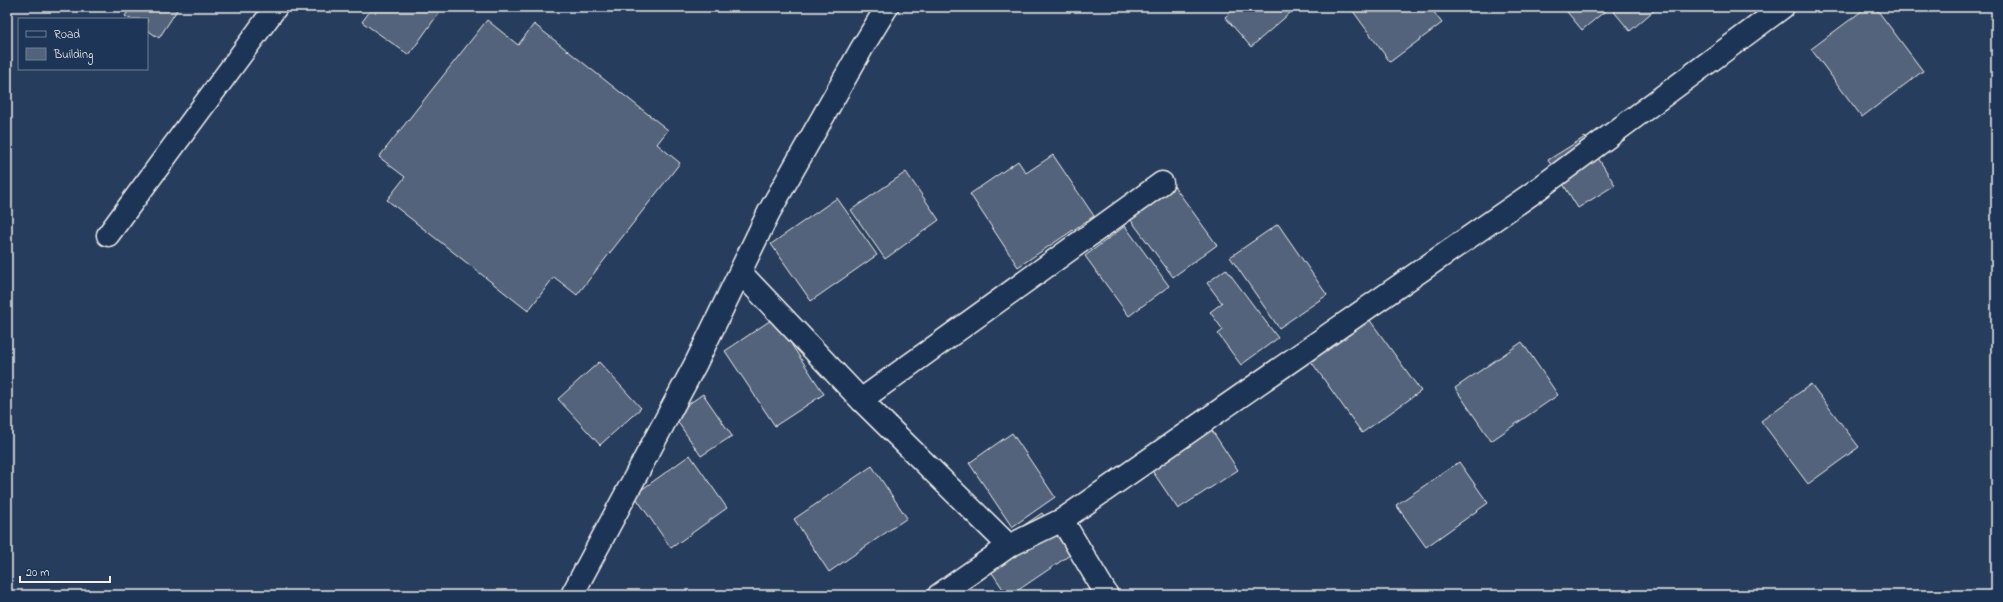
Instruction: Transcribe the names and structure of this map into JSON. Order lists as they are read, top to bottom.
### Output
{
  "legend": ["Road", "Building"],
  "scale_bar": "20 m"
}
